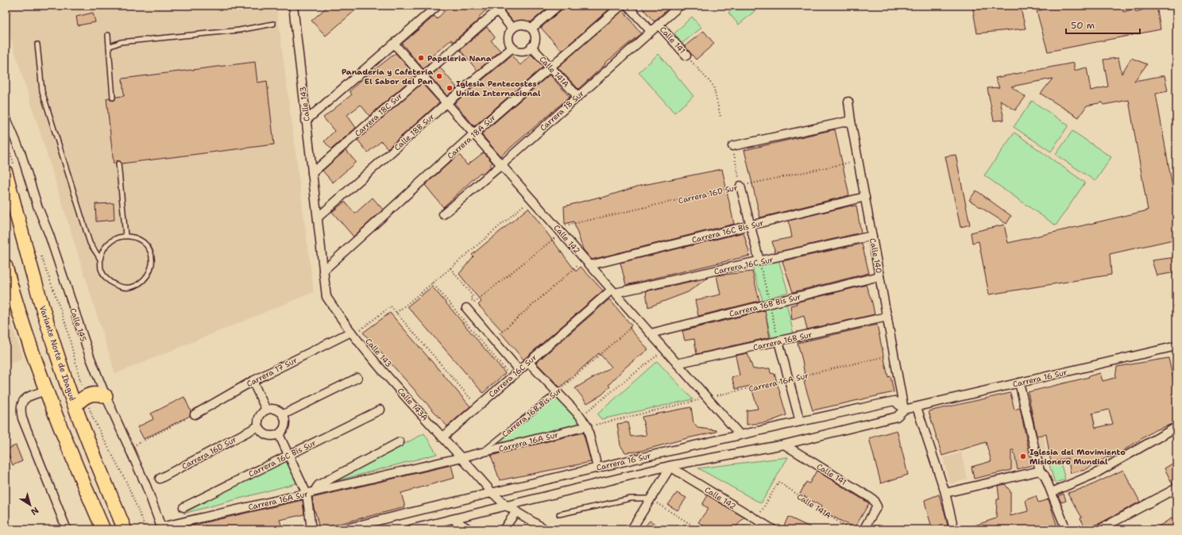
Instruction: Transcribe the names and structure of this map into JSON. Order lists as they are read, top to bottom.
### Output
{
  "streets": {
    "highway": ["Variante Norte de Ibagué"],
    "street": [
      "Calle 141",
      "Calle 141A",
      "Calle 143",
      "Carrera 18 Sur",
      "Carrera 18C Sur",
      "Calle 18B Sur",
      "Carrera 18A Sur",
      "Carrera 16D Sur",
      "Carrera 16C Bis Sur",
      "Calle 142",
      "Calle 140",
      "Carrera 16C Sur",
      "Carrera 16B Bis Sur",
      "Calle 145",
      "Carrera 16B Sur",
      "Carrera 17 Sur",
      "Carrera 16 Sur",
      "Carrera 16A Sur",
      "Calle 143A"
    ]
  },
  "crossings": [
    ["Calle 141", "Carrera 18 Sur"],
    ["Calle 141", "Carrera 16 Sur"],
    ["Calle 141A", "Carrera 18 Sur"],
    ["Calle 141A", "Calle 18B Sur"],
    ["Calle 141A", "Carrera 18A Sur"],
    ["Calle 141A", "Calle 142"],
    ["Calle 143", "Carrera 18C Sur"],
    ["Calle 143", "Calle 18B Sur"],
    ["Calle 143", "Carrera 18A Sur"],
    ["Calle 143", "Calle 143A"],
    ["Carrera 18 Sur", "Calle 142"],
    ["Carrera 18C Sur", "Calle 142"],
    ["Calle 18B Sur", "Calle 142"],
    ["Carrera 18A Sur", "Calle 142"],
    ["Carrera 16D Sur", "Calle 142"],
    ["Carrera 16D Sur", "Calle 140"],
    ["Carrera 16C Bis Sur", "Calle 142"],
    ["Carrera 16C Bis Sur", "Calle 140"],
    ["Calle 142", "Carrera 16C Sur"],
    ["Calle 142", "Carrera 16B Bis Sur"],
    ["Calle 142", "Carrera 16B Sur"],
    ["Calle 142", "Carrera 16 Sur"],
    ["Calle 142", "Carrera 16A Sur"],
    ["Calle 140", "Carrera 16C Sur"],
    ["Calle 140", "Carrera 16B Bis Sur"],
    ["Calle 140", "Carrera 16B Sur"],
    ["Calle 140", "Carrera 16 Sur"],
    ["Calle 140", "Carrera 16A Sur"],
    ["Carrera 16C Sur", "Calle 143A"],
    ["Carrera 16B Bis Sur", "Carrera 16A Sur"],
    ["Calle 145", "Carrera 16A Sur"],
    ["Carrera 17 Sur", "Calle 143A"],
    ["Carrera 16 Sur", "Calle 143A"],
    ["Carrera 16A Sur", "Calle 143A"]
  ],
  "places": [
    "Papeleria Nana",
    "Panaderia y Cafeteria El Sabor del Pan",
    "Iglesia Pentecostes Unida Internacional",
    "Iglesia del Movimiento Misionero Mundial"
  ],
  "scale_bar": "50 m",
  "north": "bottom right"
}
